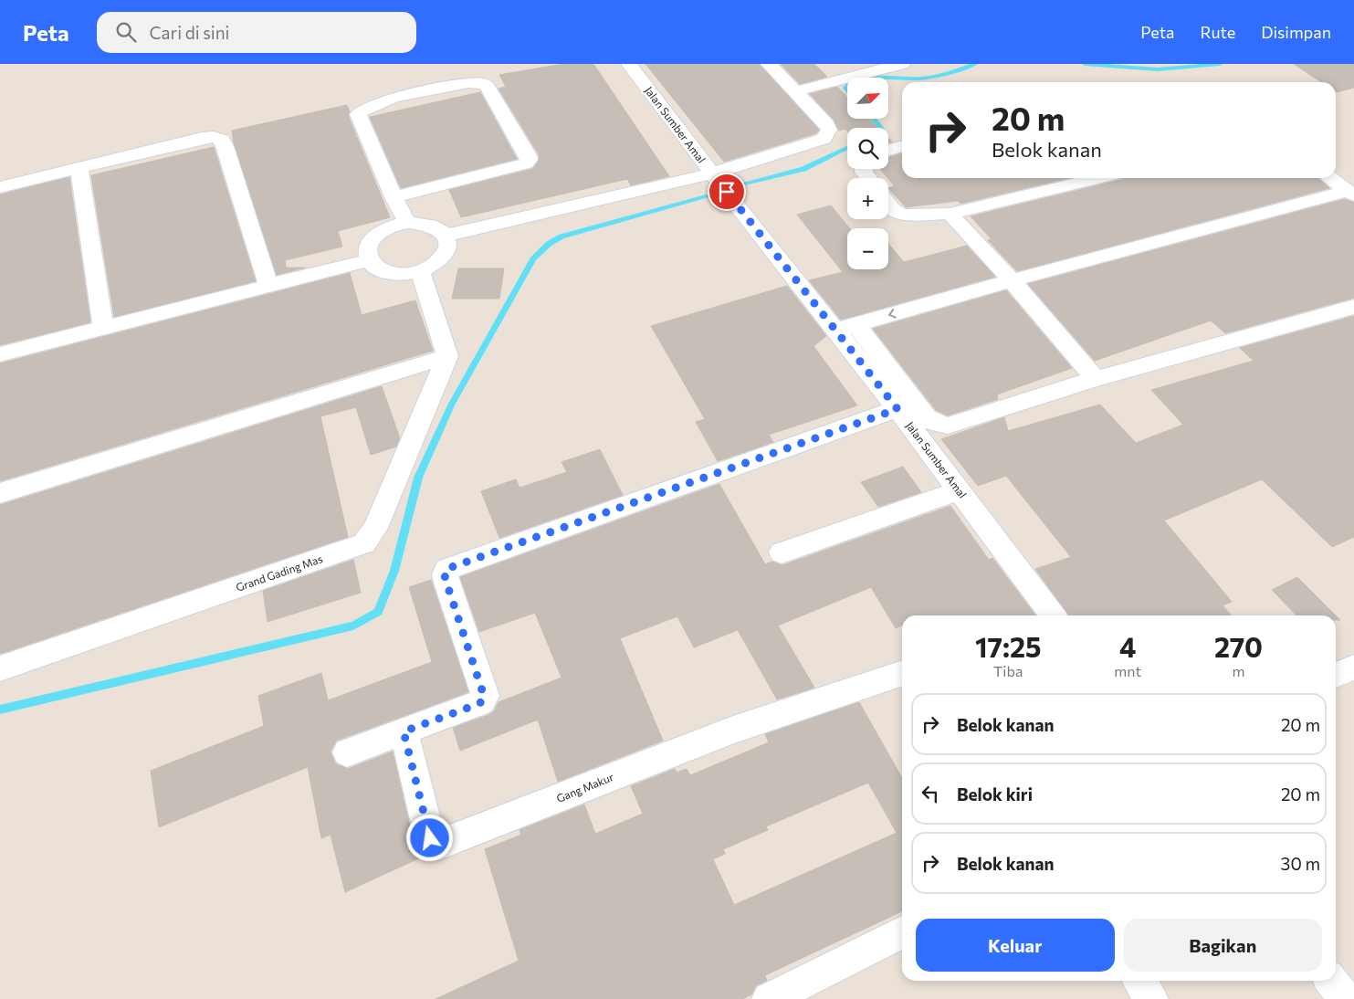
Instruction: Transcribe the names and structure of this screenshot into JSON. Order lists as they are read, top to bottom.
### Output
{
  "streets": {
    "street": ["Jalan Sumber Amal", "Grand Gading Mas", "Gang Makur"]
  },
  "north": "top right",
  "page": {
    "header": "Peta",
    "search": "Cari di sini",
    "nav": ["Peta", "Rute", "Disimpan"],
    "map_buttons": ["+", "−"],
    "turn": ["20 m", "Belok kanan"],
    "eta": [
      "17:25",
      "Tiba",
      "4",
      "mnt",
      "270",
      "m"
    ],
    "list": [
      {
        "name": "Belok kanan",
        "value": "20 m"
      },
      {
        "name": "Belok kiri",
        "value": "20 m"
      },
      {
        "name": "Belok kanan",
        "value": "30 m"
      }
    ],
    "buttons": ["Keluar", "Bagikan"]
  }
}
